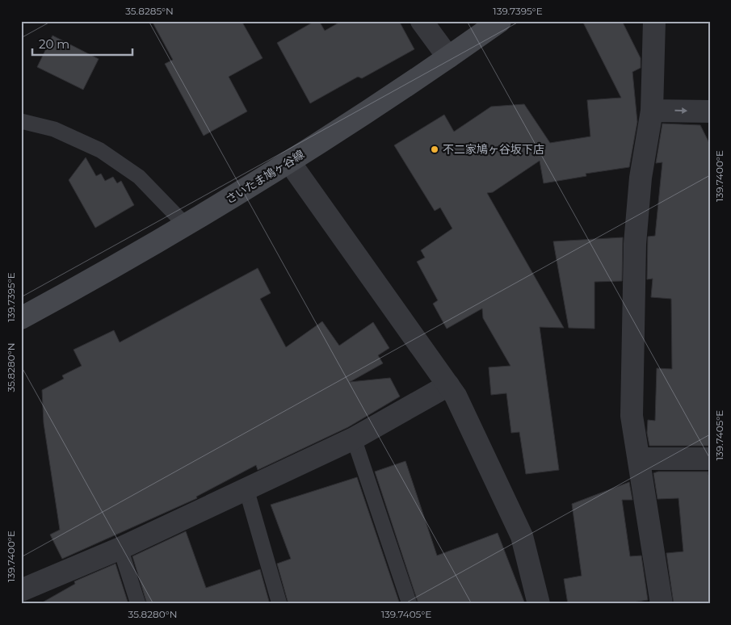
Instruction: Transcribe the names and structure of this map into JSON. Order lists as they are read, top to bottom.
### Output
{
  "streets": {
    "main road": ["さいたま鳩ヶ谷線"]
  },
  "places": ["不二家鳩ヶ谷坂下店"],
  "scale_bar": "20 m",
  "coordinates": [
    "35.8285°N",
    "139.7395°E",
    "139.7400°E",
    "35.8280°N",
    "139.7405°E"
  ]
}
